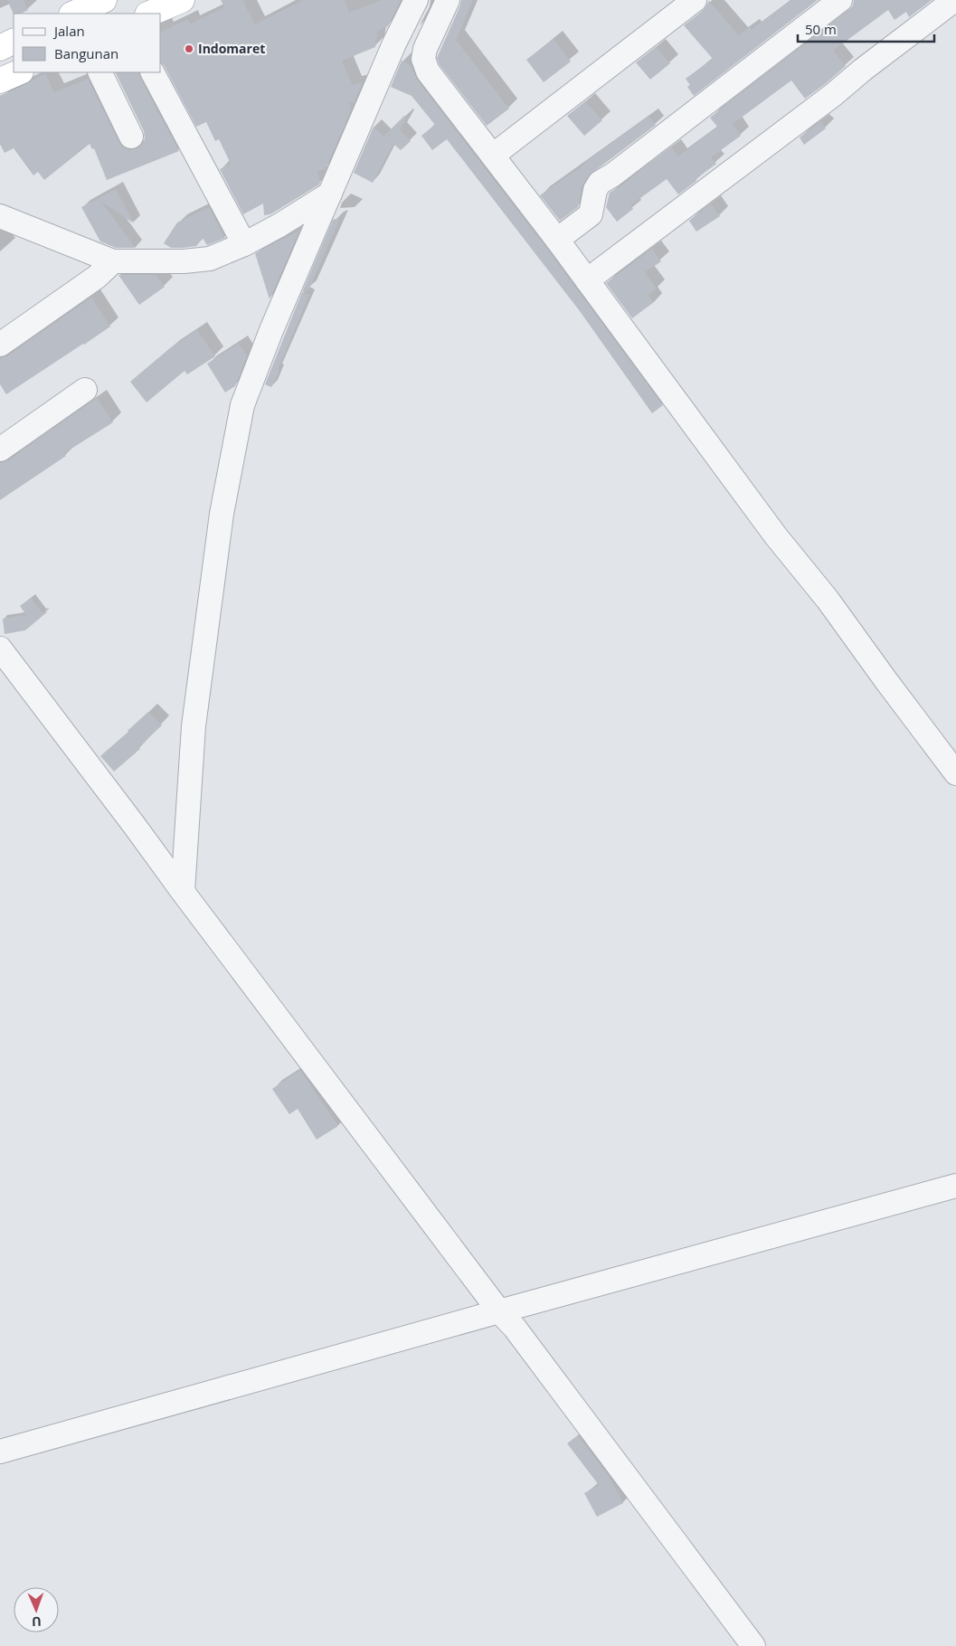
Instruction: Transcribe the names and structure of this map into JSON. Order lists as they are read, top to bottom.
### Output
{
  "places": ["Indomaret"],
  "legend": ["Jalan", "Bangunan"],
  "scale_bar": "50 m",
  "north": "bottom"
}
